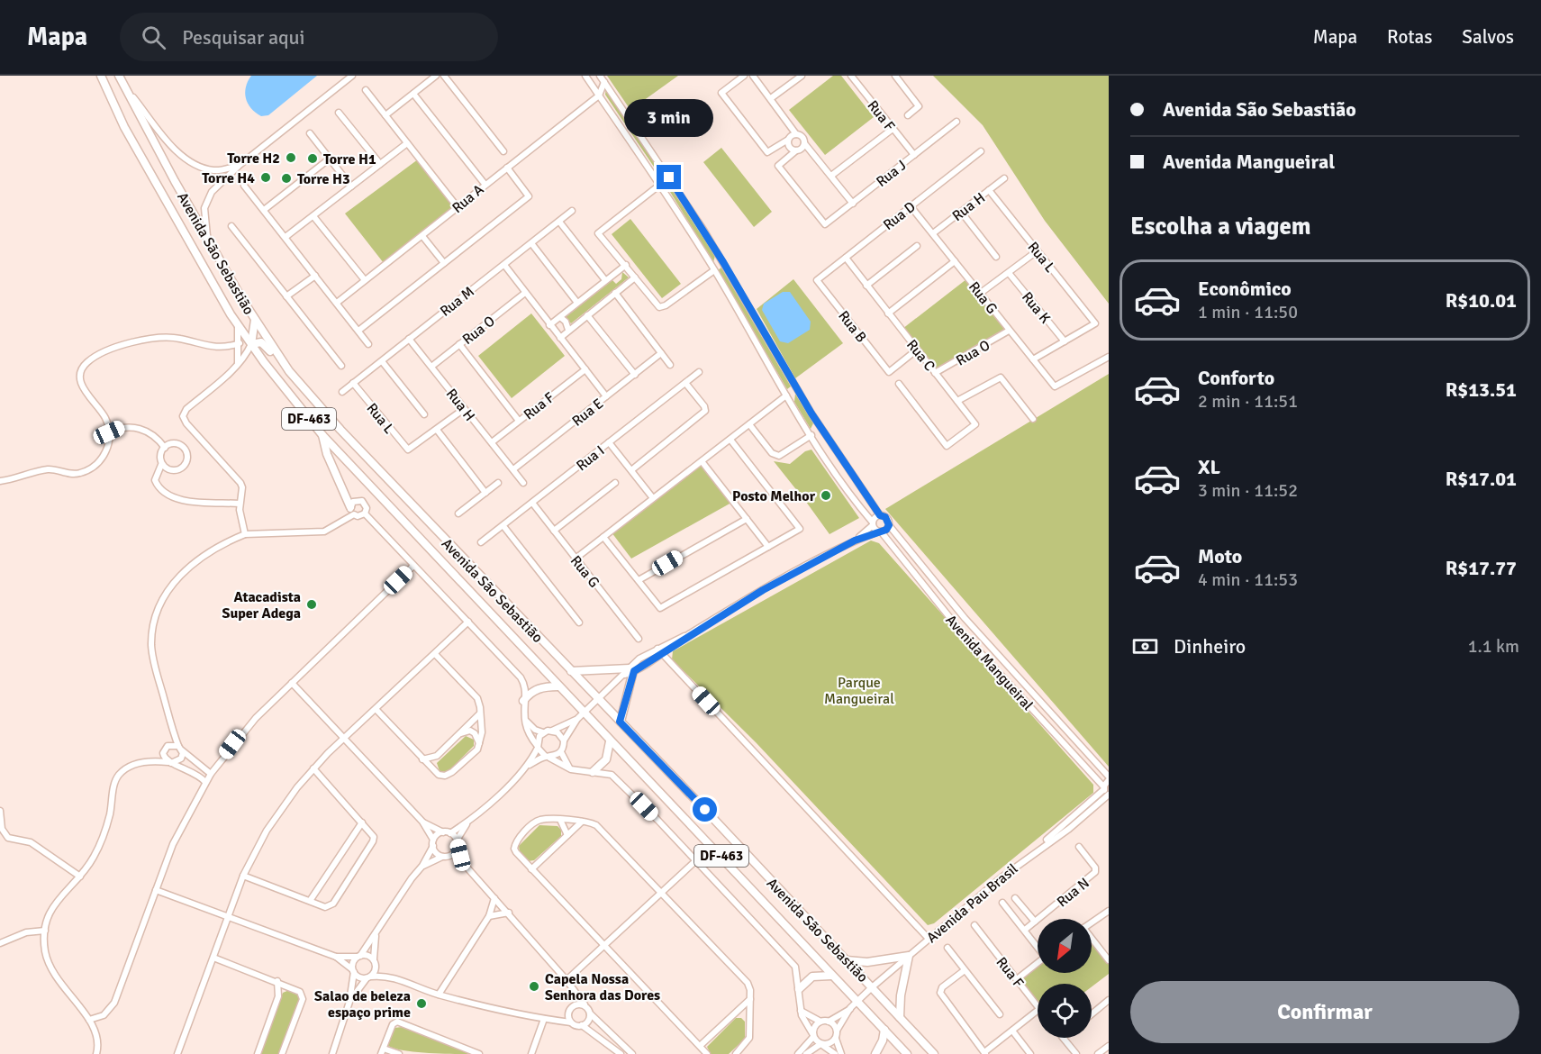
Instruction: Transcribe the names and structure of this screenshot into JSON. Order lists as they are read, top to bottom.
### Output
{
  "streets": {
    "main road": ["Avenida São Sebastião", "DF-463"],
    "street": [
      "Rua F",
      "Rua J",
      "Rua A",
      "Rua H",
      "Rua D",
      "Rua L",
      "Rua G",
      "Rua M",
      "Rua K",
      "Rua B",
      "Rua O",
      "Rua C",
      "Rua E",
      "Rua I",
      "Avenida Mangueiral",
      "Rua N",
      "Avenida Pau Brasil"
    ]
  },
  "crossings": [
    ["Rua F", "Rua J"],
    ["Rua F", "Rua H"],
    ["Rua H", "Rua L"],
    ["Rua H", "Rua G"],
    ["Rua H", "Rua M"],
    ["Rua H", "Rua O"],
    ["Rua H", "Rua E"],
    ["Rua D", "Rua G"],
    ["Rua D", "Rua B"],
    ["Rua D", "Rua C"],
    ["Avenida São Sebastião", "Avenida Pau Brasil"],
    ["Rua L", "Rua M"],
    ["Rua L", "Rua K"],
    ["Rua G", "Rua O"],
    ["Rua G", "Rua I"],
    ["Rua B", "Rua C"],
    ["Rua O", "Rua C"]
  ],
  "parks": ["Parque Mangueiral"],
  "places": [
    "Torre H2",
    "Torre H1",
    "Torre H4",
    "Torre H3",
    "Posto Melhor",
    "Atacadista Super Adega",
    "Capela Nossa Senhora das Dores",
    "Salao de beleza espaço prime"
  ],
  "north": "bottom left",
  "page": {
    "header": "Mapa",
    "search": "Pesquisar aqui",
    "nav": ["Mapa", "Rotas", "Salvos"],
    "banner": ["Avenida São Sebastião", "Avenida Mangueiral"],
    "bubble": "3 min",
    "heading": "Escolha a viagem",
    "list": [
      {
        "name": "Econômico",
        "note": "1 min · 11:50",
        "value": "R$10.01"
      },
      {
        "name": "Conforto",
        "note": "2 min · 11:51",
        "value": "R$13.51"
      },
      {
        "name": "XL",
        "note": "3 min · 11:52",
        "value": "R$17.01"
      },
      {
        "name": "Moto",
        "note": "4 min · 11:53",
        "value": "R$17.77"
      }
    ],
    "pay": ["Dinheiro", "1.1 km"],
    "buttons": "Confirmar"
  }
}
